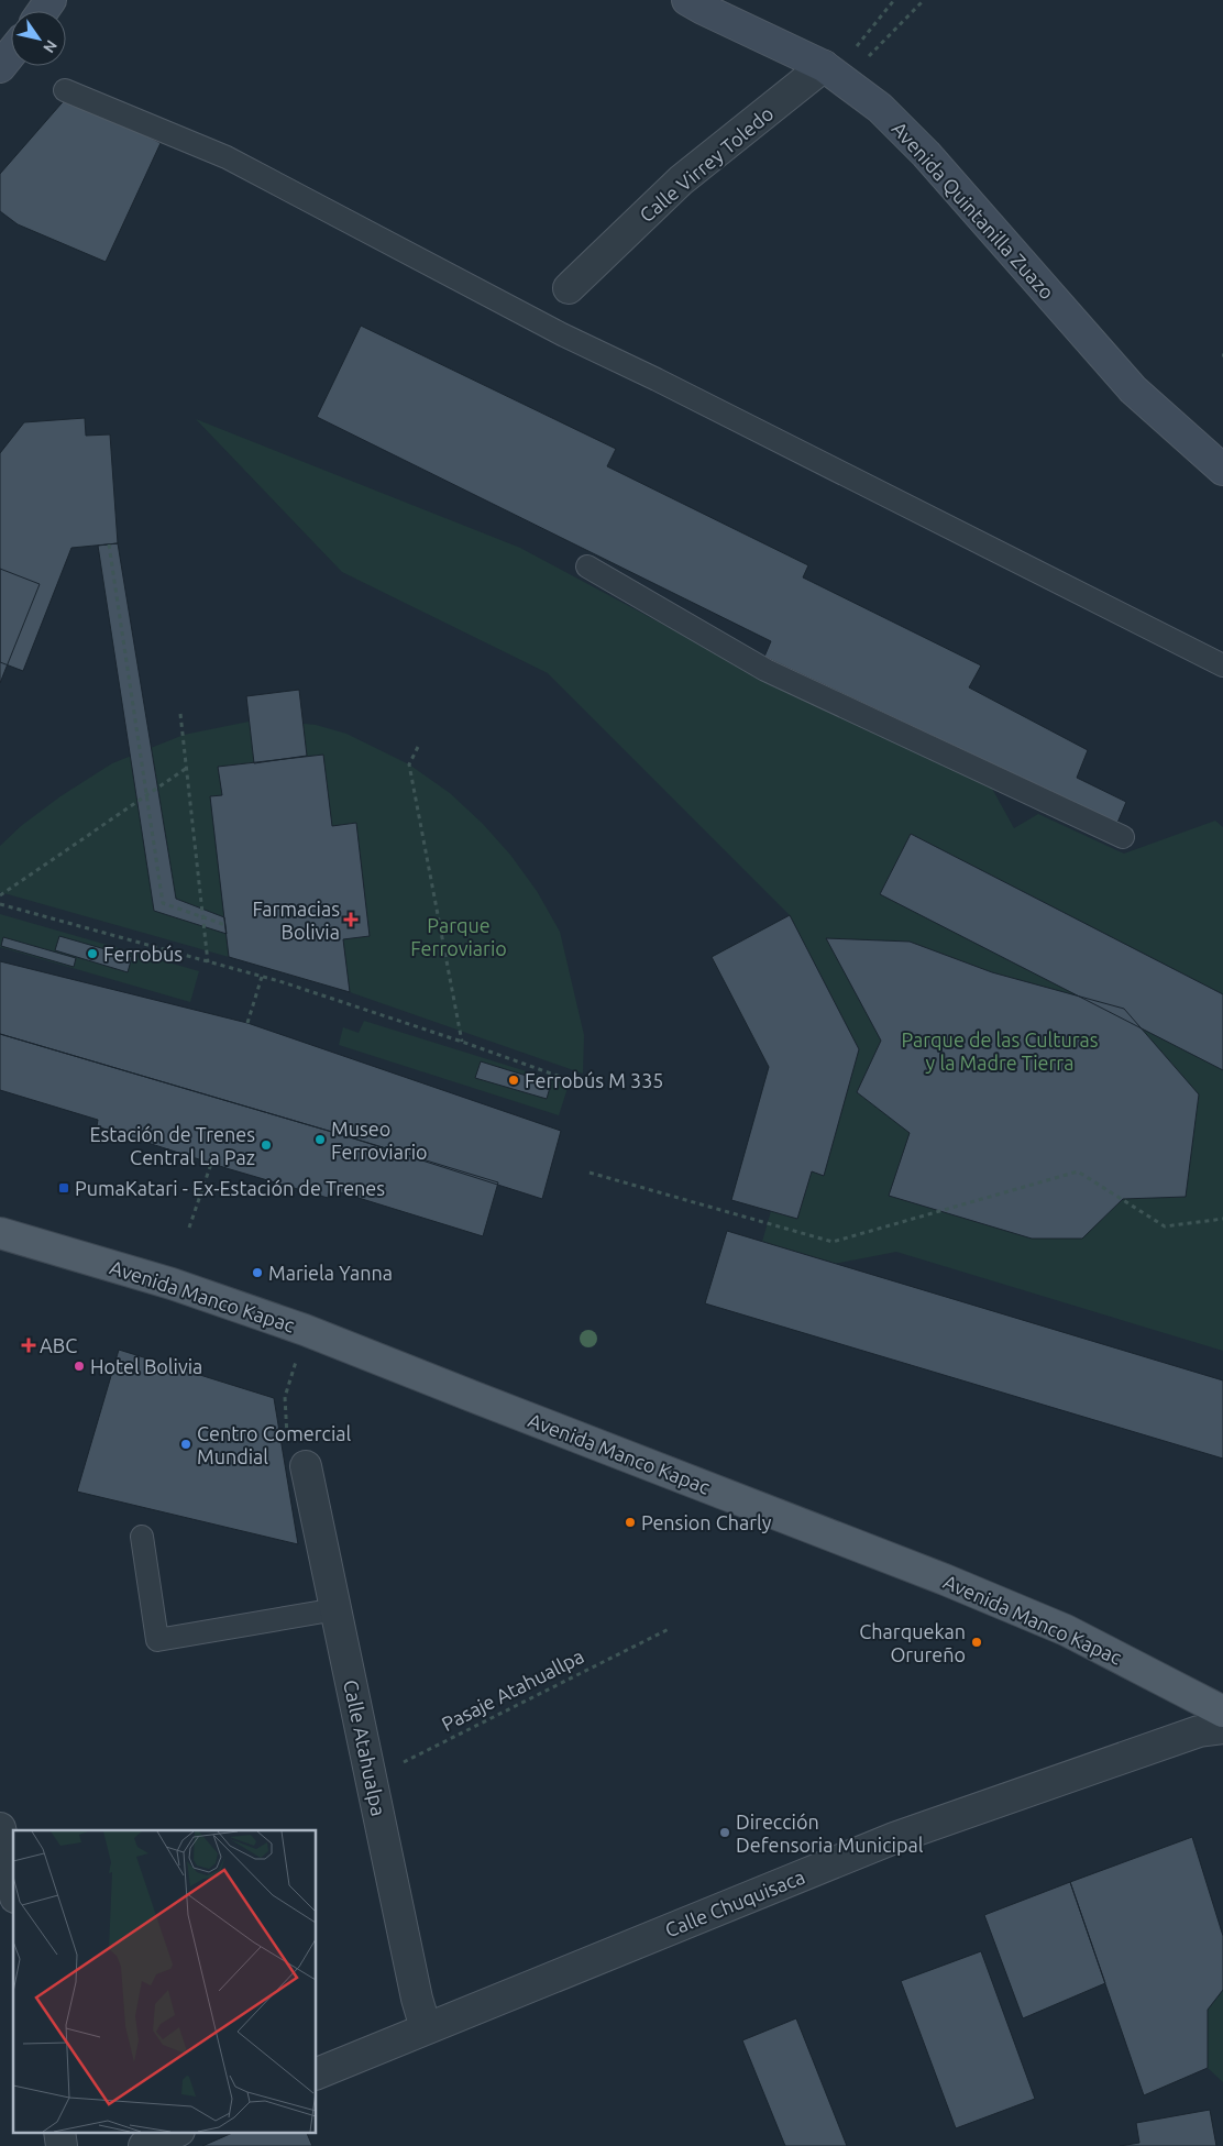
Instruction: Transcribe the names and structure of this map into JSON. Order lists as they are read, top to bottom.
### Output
{
  "streets": {
    "main road": ["Avenida Quintanilla Zuazo", "Avenida Manco Kapac"],
    "street": ["Calle Virrey Toledo", "Calle Atahualpa", "Calle Chuquisaca"],
    "path": ["Pasaje Atahuallpa"]
  },
  "crossings": [
    ["Calle Virrey Toledo", "Avenida Quintanilla Zuazo"],
    ["Pasaje Atahuallpa", "Calle Atahualpa"],
    ["Calle Atahualpa", "Calle Chuquisaca"]
  ],
  "parks": ["Parque Ferroviario", "Parque de las Culturas y la Madre Tierra"],
  "places": {
    "health": ["Farmacias Bolivia", "ABC"],
    "other": [
      "Ferrobús",
      "Ferrobús M 335",
      "Museo Ferroviario",
      "Estación de Trenes Central La Paz",
      "Mariela Yanna",
      "Hotel Bolivia",
      "Centro Comercial Mundial",
      "Pension Charly",
      "Charquekan Orureño",
      "Dirección Defensoria Municipal"
    ],
    "transit": ["PumaKatari - Ex-Estación de Trenes"]
  },
  "north": "bottom right"
}
